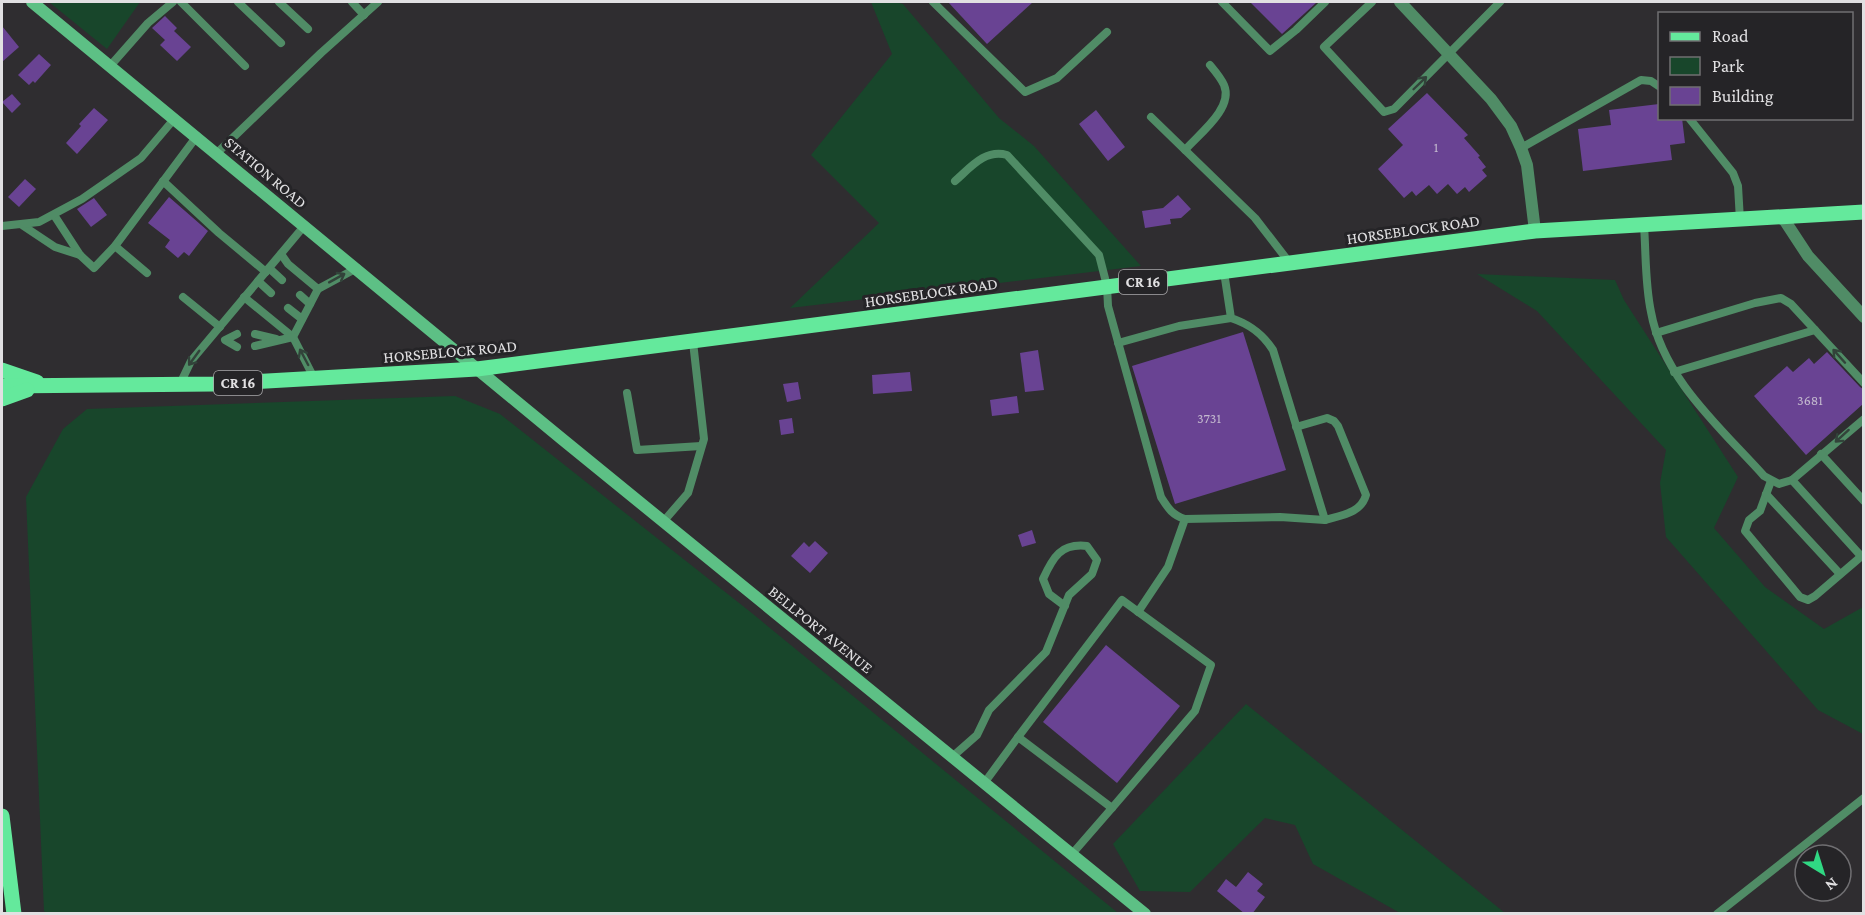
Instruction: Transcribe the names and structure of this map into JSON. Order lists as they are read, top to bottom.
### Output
{
  "streets": {
    "main road": [
      "STATION ROAD",
      "HORSEBLOCK ROAD",
      "CR 16",
      "BELLPORT AVENUE"
    ]
  },
  "crossings": [
    ["STATION ROAD", "HORSEBLOCK ROAD"],
    ["STATION ROAD", "BELLPORT AVENUE"],
    ["HORSEBLOCK ROAD", "BELLPORT AVENUE"]
  ],
  "house_numbers": ["1", "3681", "3731"],
  "legend": ["Road", "Park", "Building"],
  "north": "bottom right"
}
